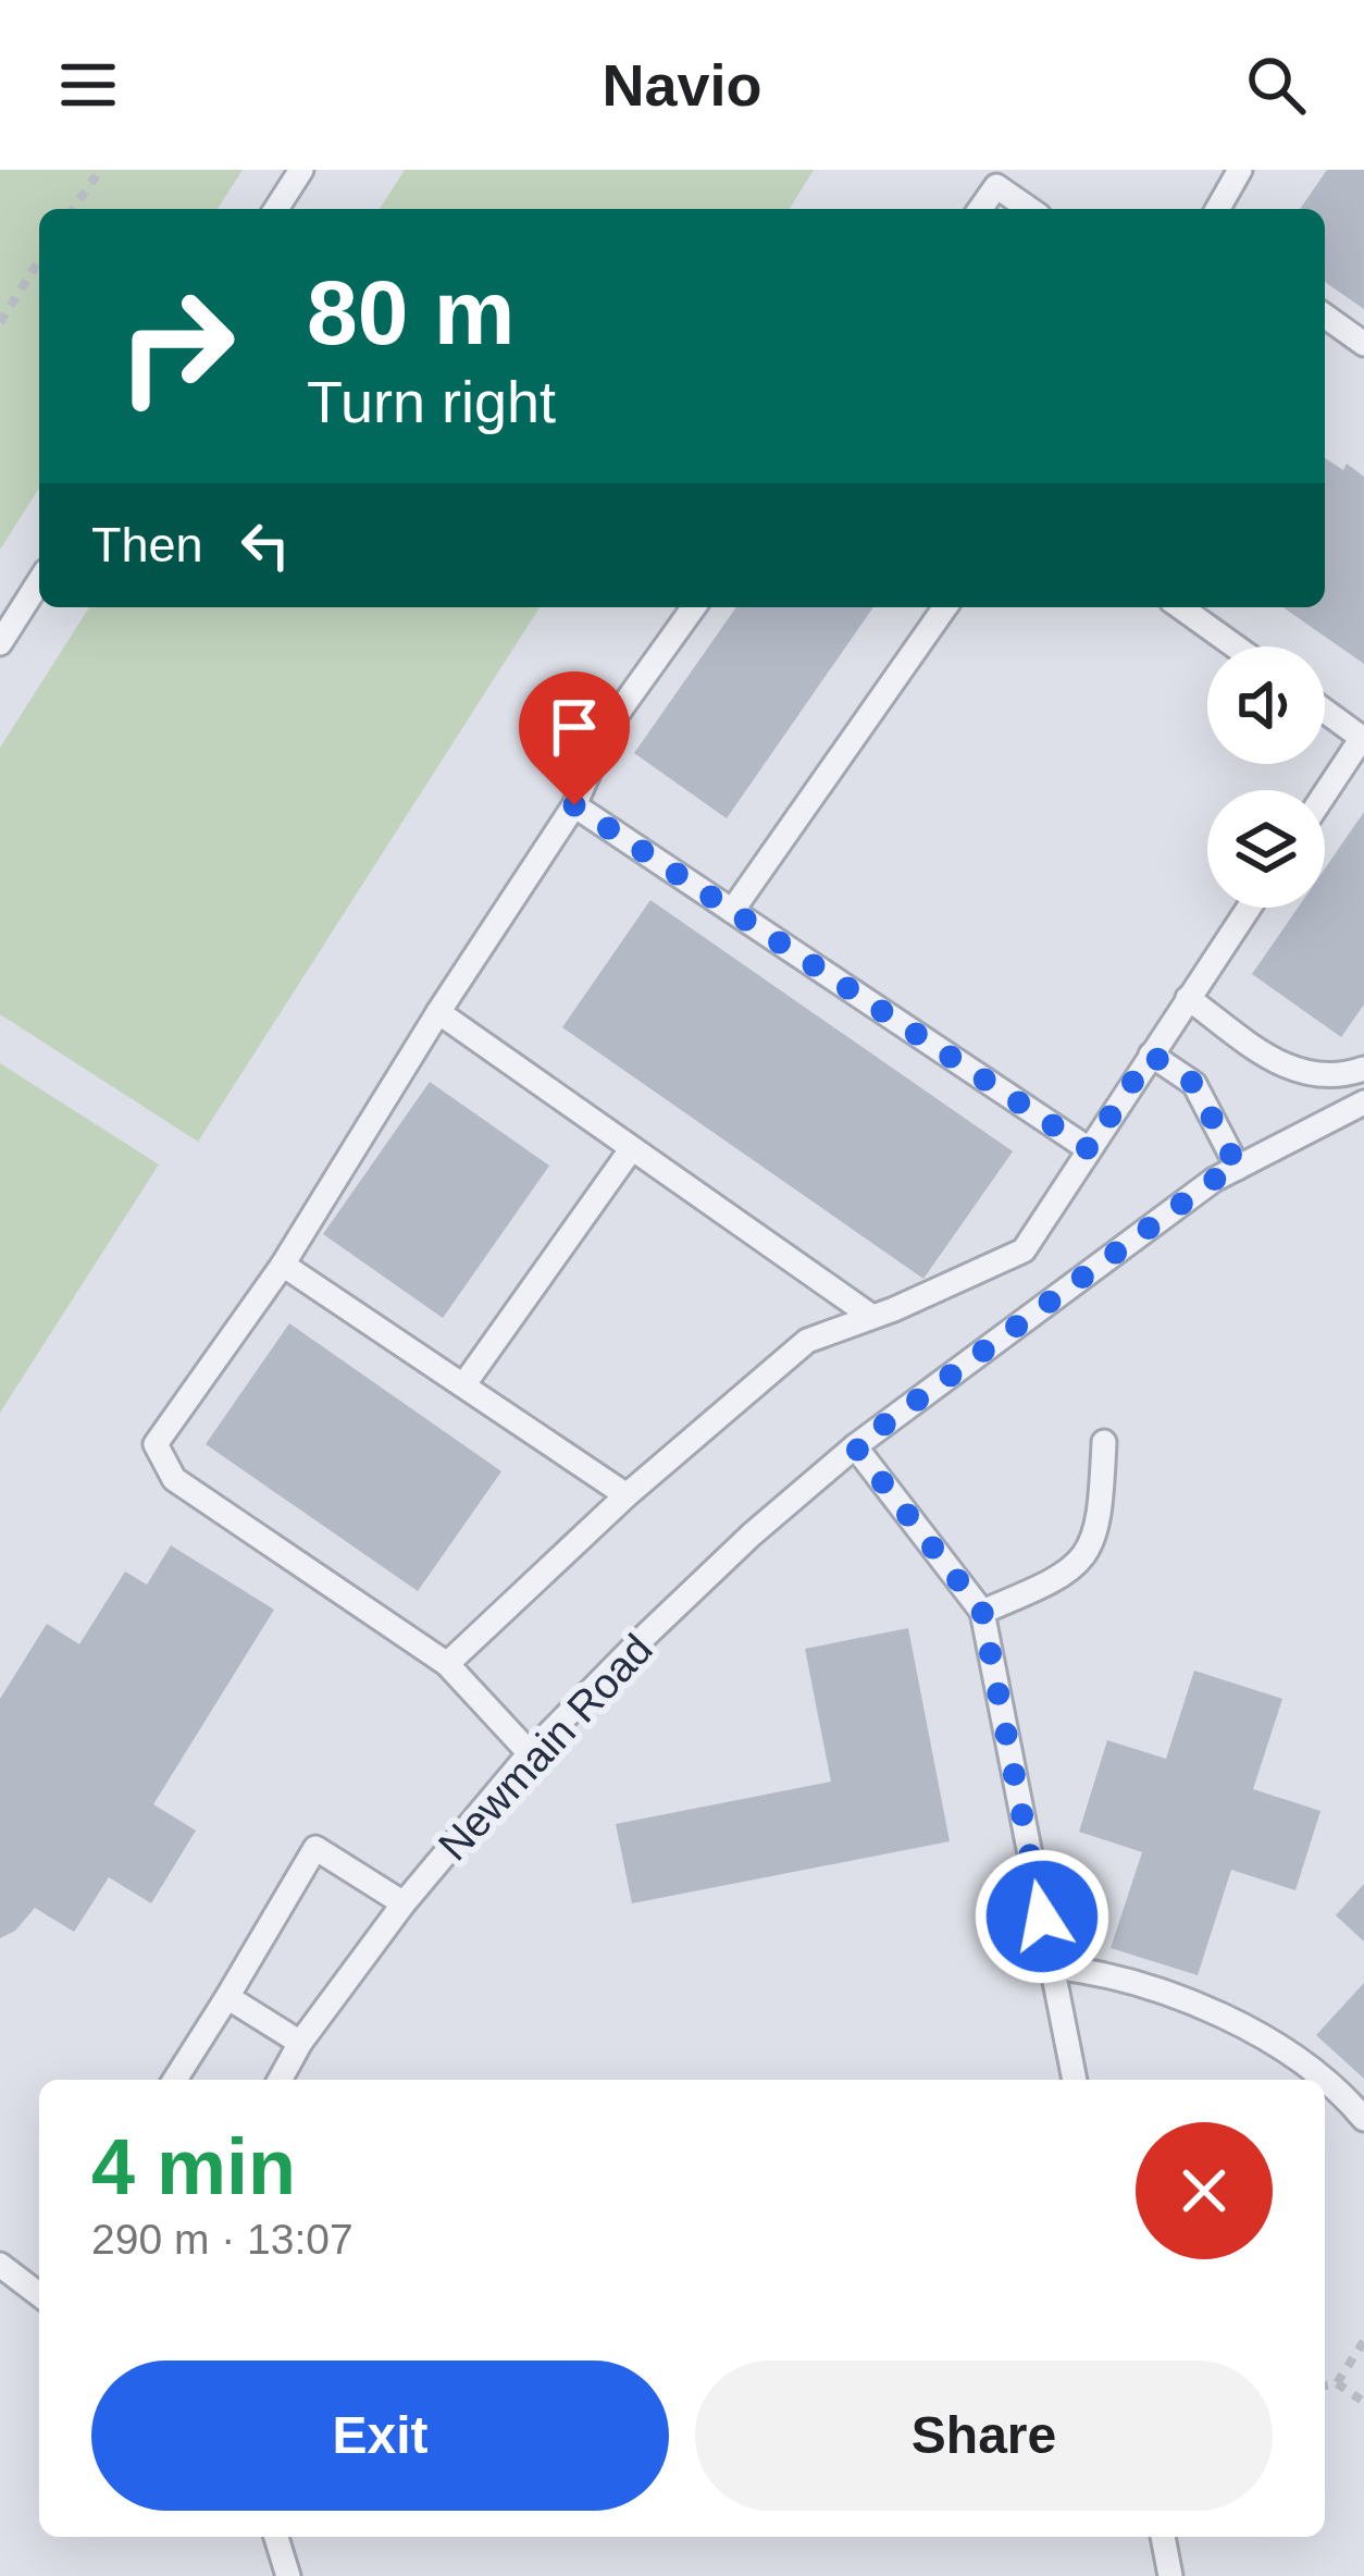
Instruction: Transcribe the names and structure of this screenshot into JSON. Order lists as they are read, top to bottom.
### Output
{
  "streets": {
    "lane": ["Newmain Road"]
  },
  "page": {
    "header": "Navio",
    "turn": ["80 m", "Turn right"],
    "then": "Then",
    "heading": ["4 min", "290 m · 13:07"],
    "buttons": ["Exit", "Share"]
  }
}
